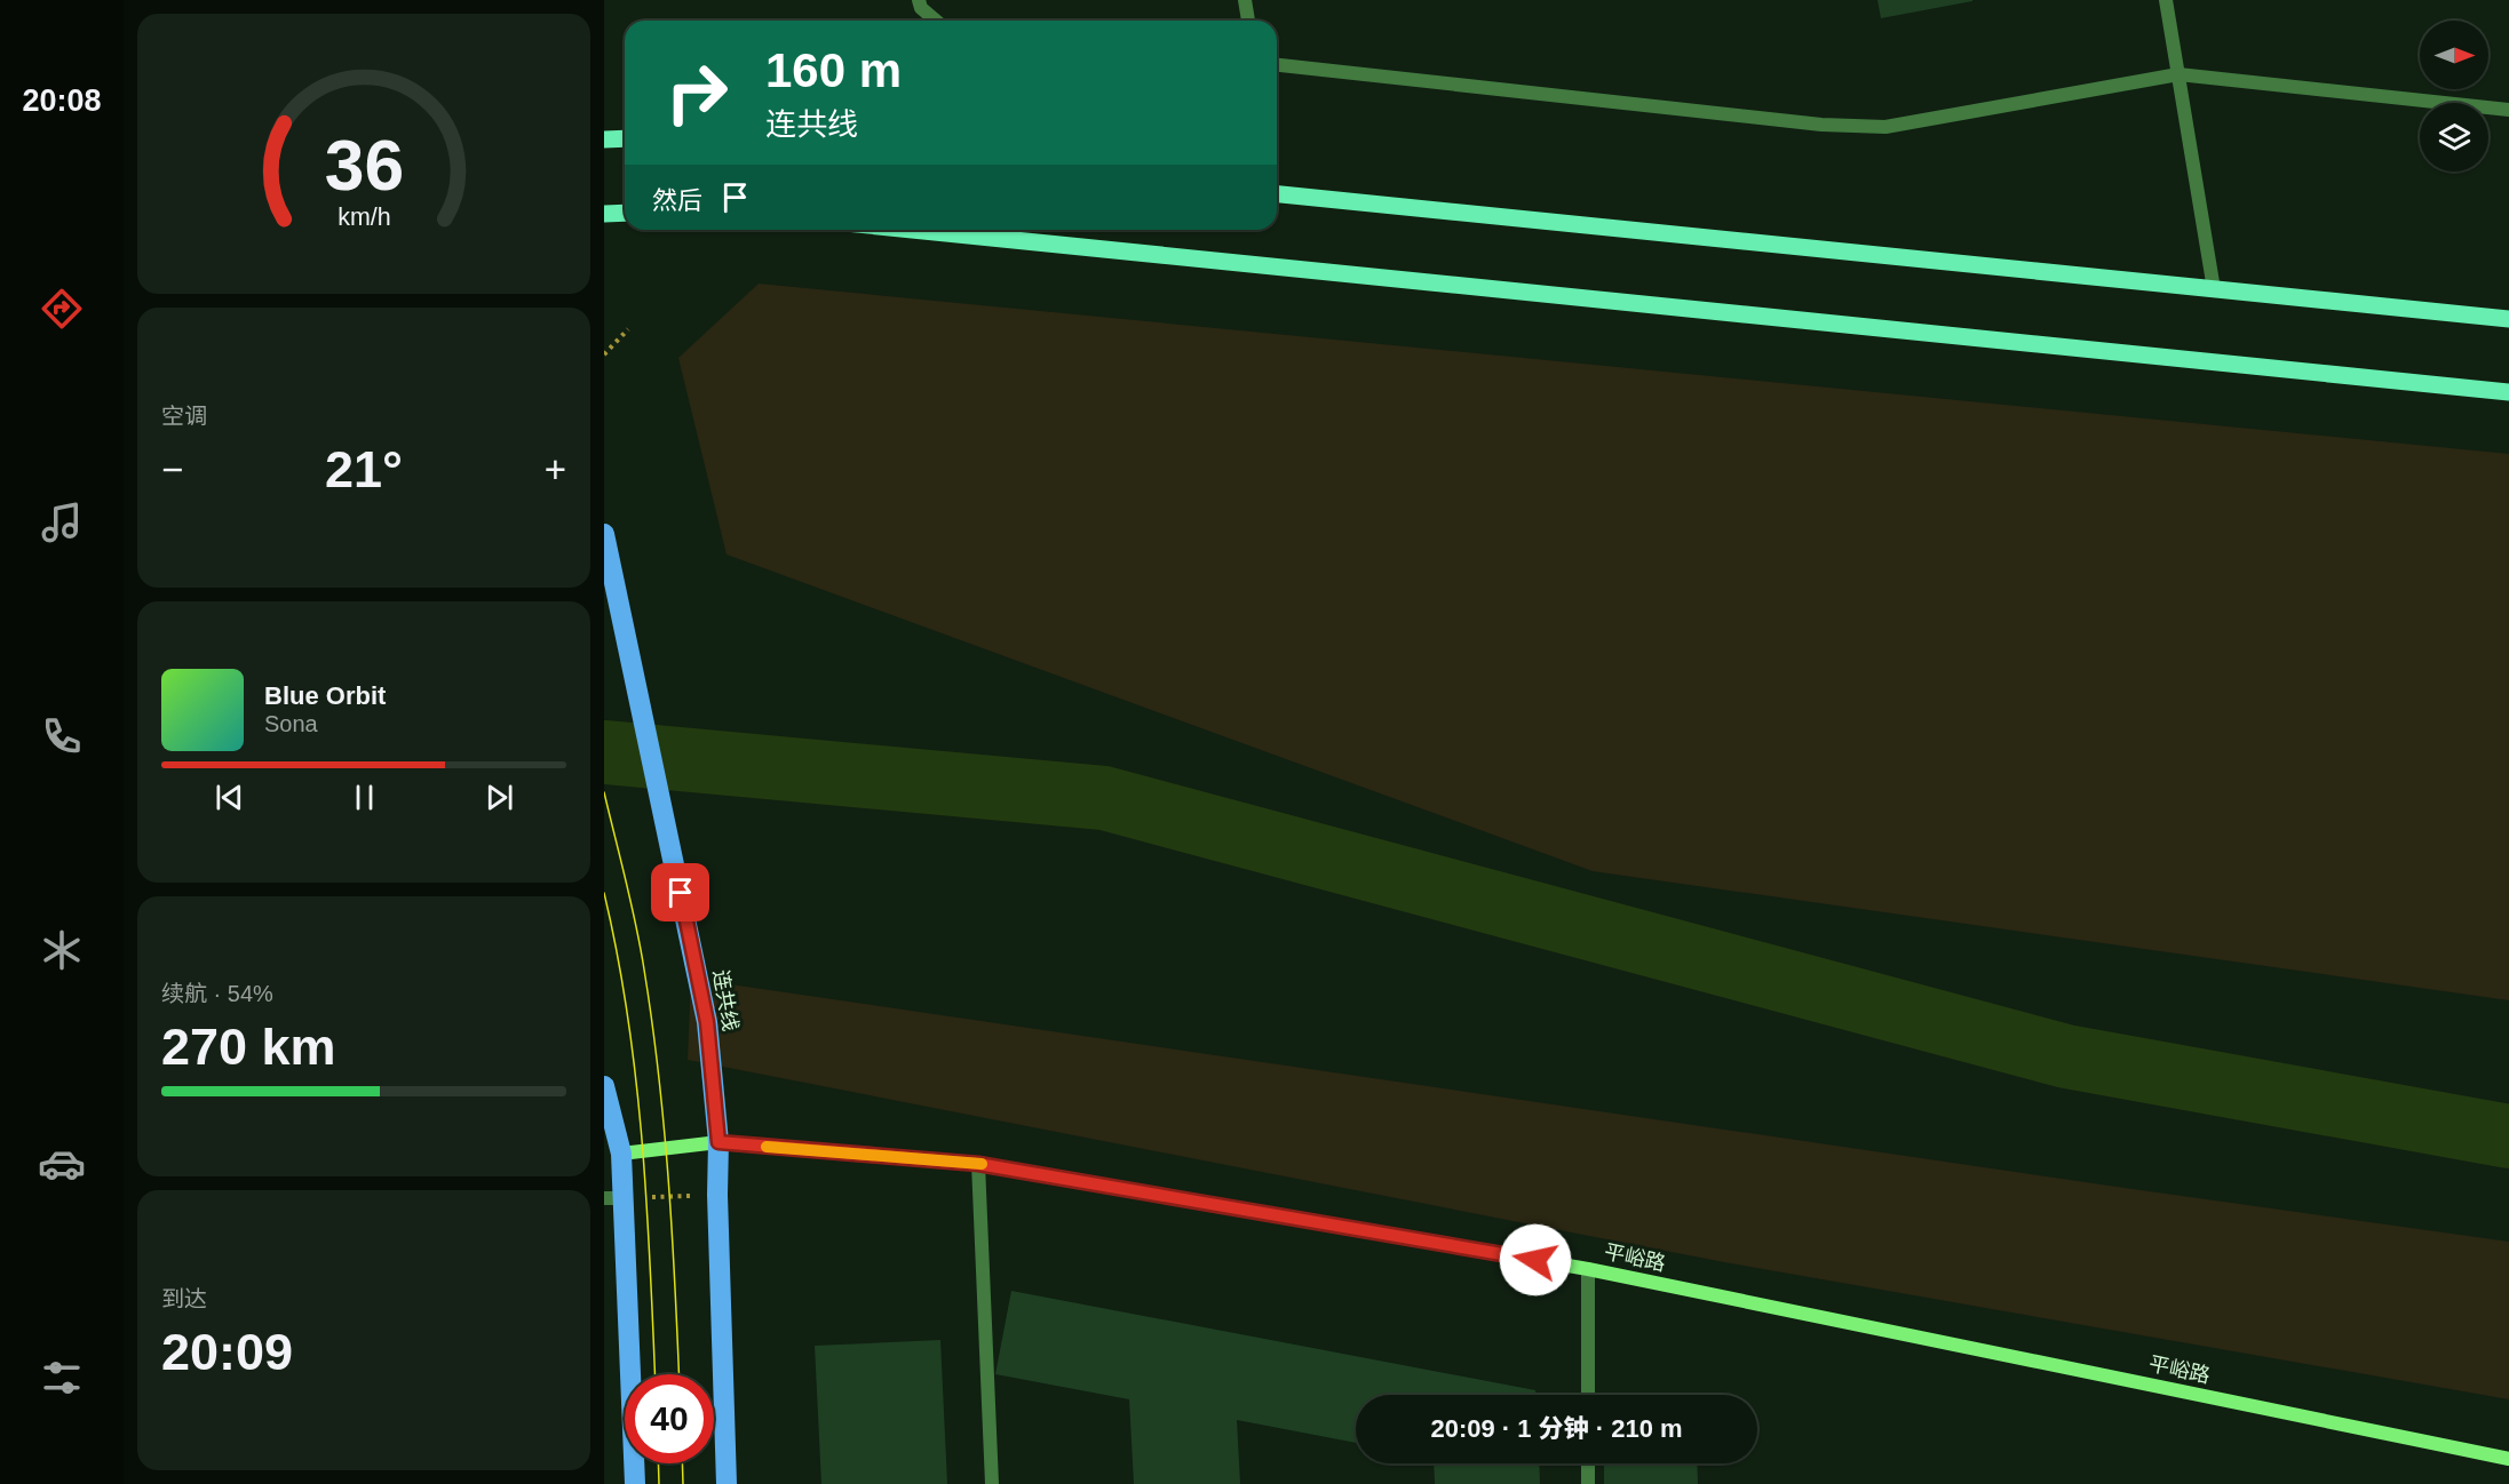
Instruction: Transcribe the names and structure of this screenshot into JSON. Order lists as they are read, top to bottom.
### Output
{
  "streets": {
    "highway": ["连共线"],
    "street": ["平峪路"]
  },
  "crossings": [
    ["连共线", "平峪路"]
  ],
  "north": "right",
  "page": {
    "tabs": "20:08",
    "turn": ["160 m", "连共线"],
    "then": "然后",
    "tile": [
      "空调",
      ["续航 · 54%", "270 km"],
      ["到达", "20:09"]
    ],
    "heat": ["−", "21°", "+"],
    "song": ["Blue Orbit", "Sona"],
    "limit": "40",
    "trip": "20:09 · 1 分钟 · 210 m",
    "gauge": ["36", "km/h"]
  }
}
